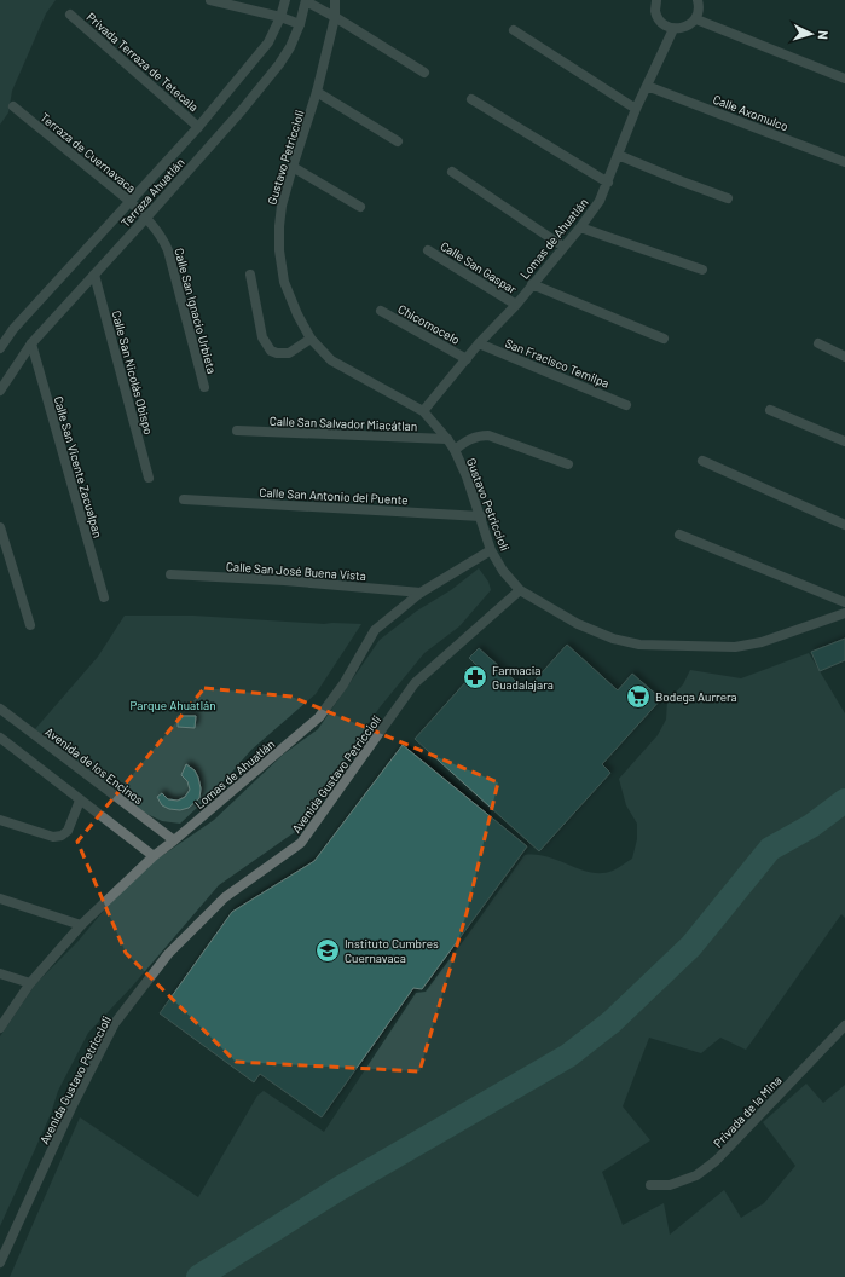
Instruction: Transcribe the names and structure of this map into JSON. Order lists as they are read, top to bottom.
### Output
{
  "streets": {
    "street": [
      "Privada Terraza de Tetecala",
      "Calle Axomulco",
      "Terraza de Cuernavaca",
      "Gustavo Petriccioli",
      "Terraza Ahuatlán",
      "Lomas de Ahuatlán",
      "Calle San Gaspar",
      "Calle San Ignacio Urbieta",
      "Chicomocelo",
      "San Fracisco Temilpa",
      "Calle San Nicolás Obispo",
      "Calle San Salvador Miacátlan",
      "Calle San Vicente Zacualpan",
      "Calle San Antonio del Puente",
      "Calle San José Buena Vista",
      "Avenida de los Encinos",
      "Avenida Gustavo Petriccioli",
      "Privada de la Mina"
    ]
  },
  "crossings": [
    ["Privada Terraza de Tetecala", "Terraza Ahuatlán"],
    ["Calle Axomulco", "Lomas de Ahuatlán"],
    ["Terraza de Cuernavaca", "Terraza Ahuatlán"],
    ["Terraza de Cuernavaca", "Calle San Ignacio Urbieta"],
    ["Gustavo Petriccioli", "Lomas de Ahuatlán"],
    ["Gustavo Petriccioli", "Calle San Salvador Miacátlan"],
    ["Gustavo Petriccioli", "Calle San Antonio del Puente"],
    ["Gustavo Petriccioli", "Avenida Gustavo Petriccioli"],
    ["Terraza Ahuatlán", "Calle San Ignacio Urbieta"],
    ["Terraza Ahuatlán", "Calle San Nicolás Obispo"],
    ["Terraza Ahuatlán", "Calle San Vicente Zacualpan"],
    ["Lomas de Ahuatlán", "Calle San Gaspar"],
    ["Lomas de Ahuatlán", "Chicomocelo"],
    ["Lomas de Ahuatlán", "San Fracisco Temilpa"],
    ["Lomas de Ahuatlán", "Calle San José Buena Vista"],
    ["Lomas de Ahuatlán", "Avenida de los Encinos"]
  ],
  "parks": ["Parque Ahuatlán"],
  "places": {
    "pharmacy": ["Farmacia Guadalajara"],
    "supermarket": ["Bodega Aurrera"],
    "school or university": ["Instituto Cumbres Cuernavaca"]
  },
  "north": "right"
}
